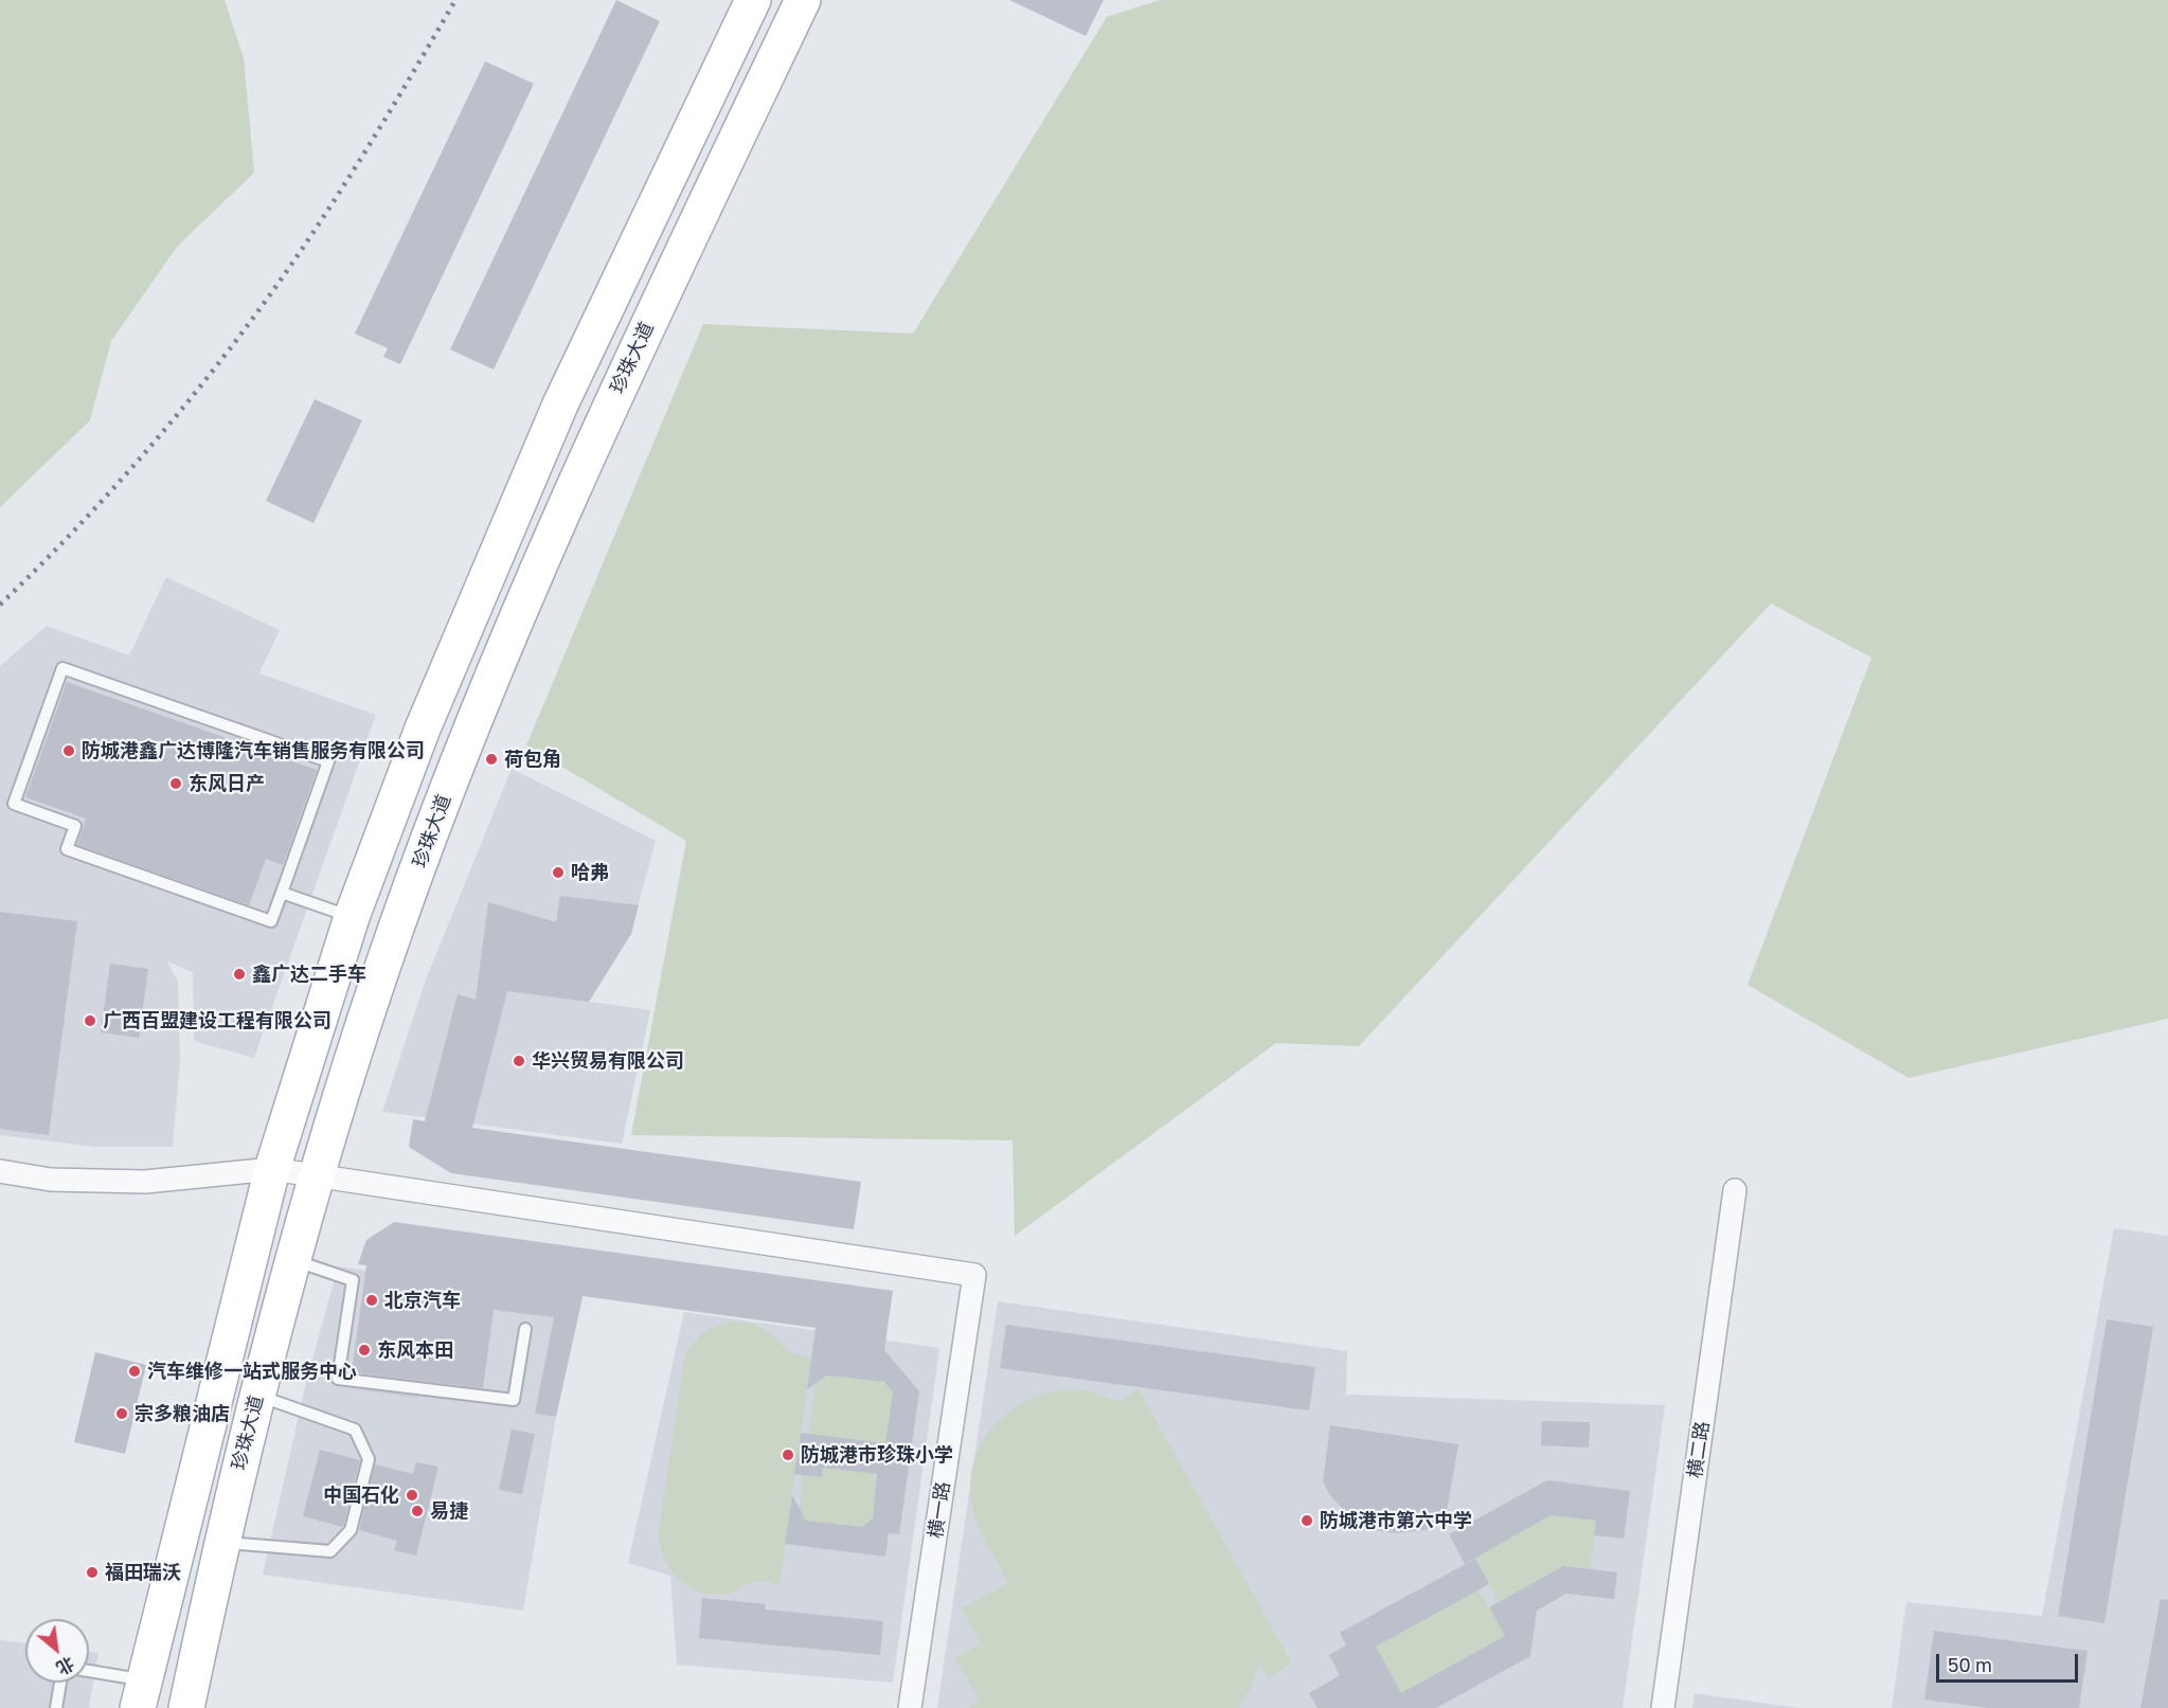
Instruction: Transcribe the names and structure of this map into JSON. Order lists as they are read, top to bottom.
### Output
{
  "streets": {
    "main road": ["珍珠大道"],
    "street": ["横二路", "横一路"]
  },
  "crossings": [
    ["珍珠大道", "横一路"]
  ],
  "places": [
    "防城港鑫广达博隆汽车销售服务有限公司",
    "荷包角",
    "东风日产",
    "哈弗",
    "鑫广达二手车",
    "广西百盟建设工程有限公司",
    "华兴贸易有限公司",
    "北京汽车",
    "东风本田",
    "汽车维修一站式服务中心",
    "宗多粮油店",
    "防城港市珍珠小学",
    "中国石化",
    "易捷",
    "防城港市第六中学",
    "福田瑞沃"
  ],
  "scale_bar": "50 m",
  "north": "bottom right"
}
